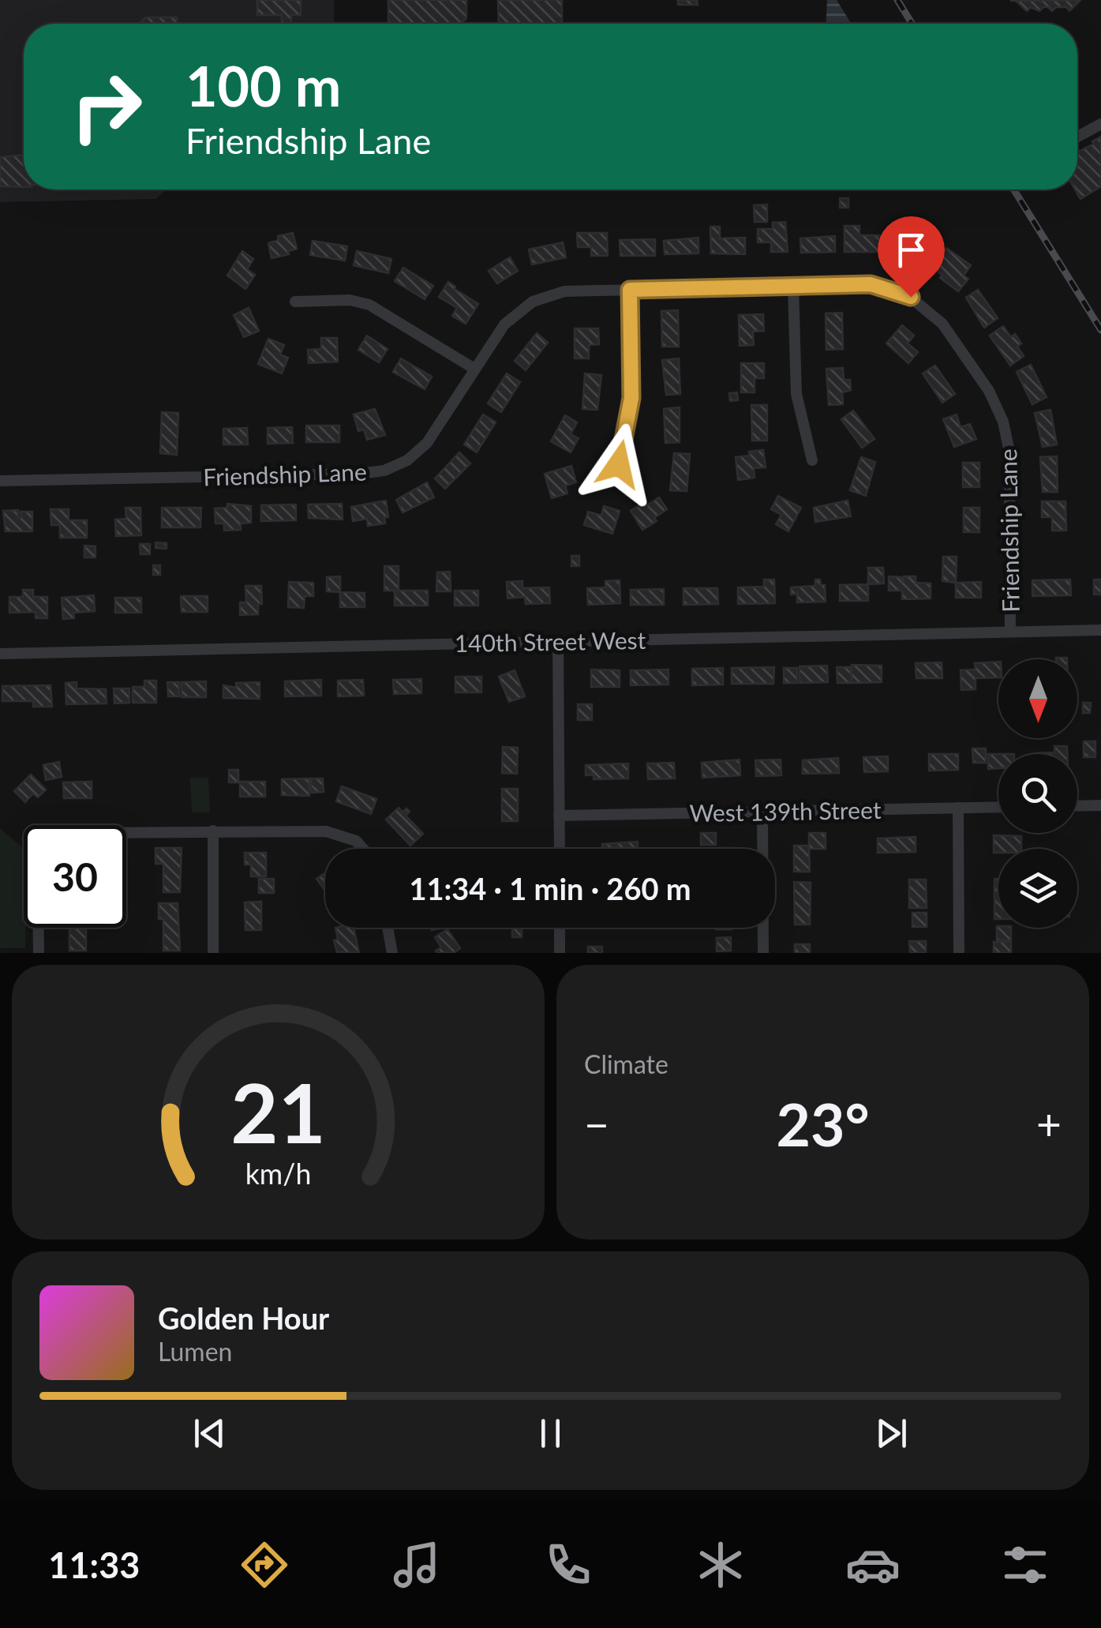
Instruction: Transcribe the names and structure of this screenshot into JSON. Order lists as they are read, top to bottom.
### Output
{
  "streets": {
    "street": ["Friendship Lane", "140th Street West", "West 139th Street"]
  },
  "crossings": [
    ["Friendship Lane", "140th Street West"]
  ],
  "north": "bottom",
  "page": {
    "turn": ["100 m", "Friendship Lane"],
    "limit": "30",
    "trip": "11:34 · 1 min · 260 m",
    "tile": "Climate",
    "heat": ["−", "23°", "+"],
    "song": ["Golden Hour", "Lumen"],
    "tabs": "11:33",
    "gauge": ["21", "km/h"]
  }
}
